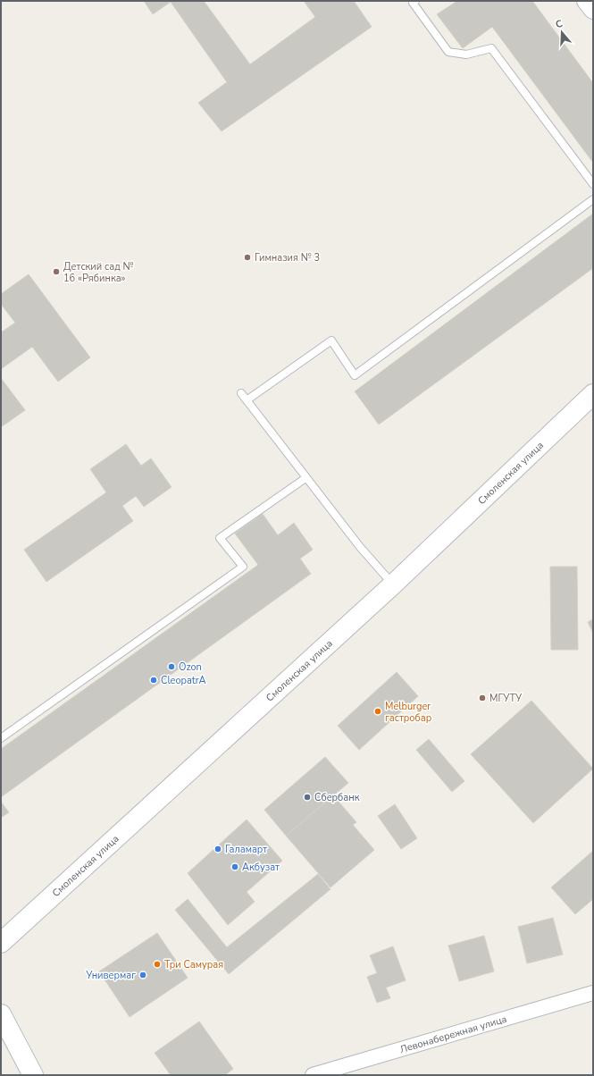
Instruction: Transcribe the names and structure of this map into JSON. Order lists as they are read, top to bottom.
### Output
{
  "streets": {
    "main road": ["Смоленская улица"],
    "street": ["Левонабережная улица"]
  },
  "places": [
    "Гимназия № 3",
    "Детский сад № 16 «Рябинка»",
    "Ozon",
    "CleopatrA",
    "МГУТУ",
    "Melburger гастробар",
    "Сбербанк",
    "Галамарт",
    "Акбузат",
    "Три Самурая",
    "Универмаг"
  ],
  "north": "top"
}
